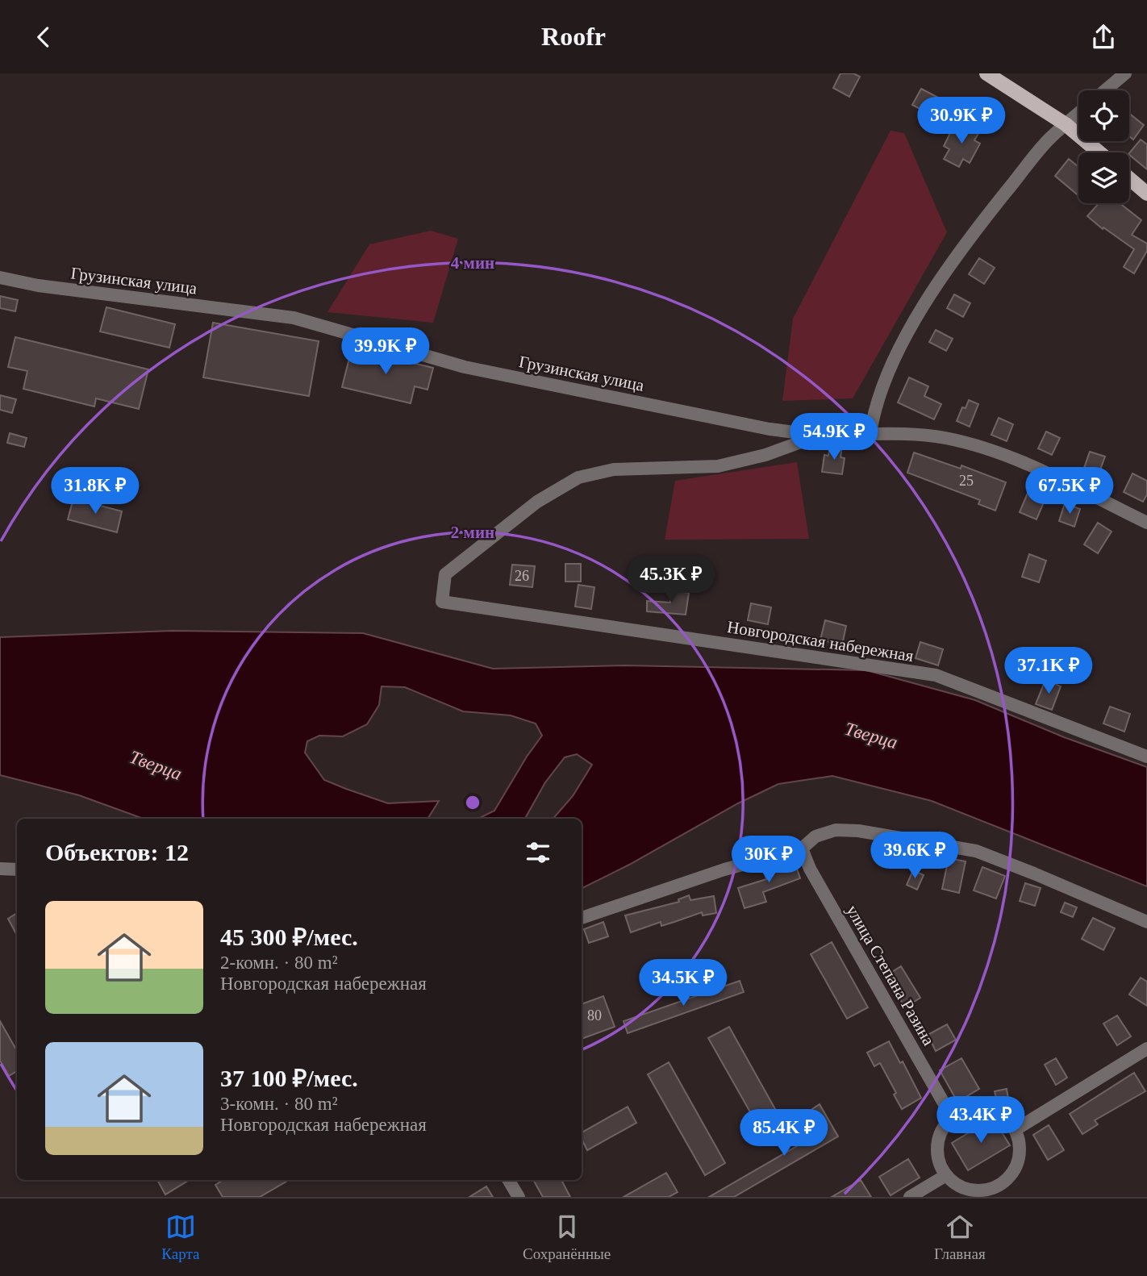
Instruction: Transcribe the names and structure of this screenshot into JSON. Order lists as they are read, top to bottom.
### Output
{
  "streets": {
    "street": ["Грузинская улица", "Новгородская набережная", "улица Степана Разина"]
  },
  "crossings": [
    ["Грузинская улица", "Новгородская набережная"]
  ],
  "water": ["Тверца"],
  "house_numbers": ["25", "26", "80"],
  "page": {
    "header": "Roofr",
    "price": [
      "30.9K ₽",
      "39.9K ₽",
      "54.9K ₽",
      "31.8K ₽",
      "67.5K ₽",
      "45.3K ₽",
      "37.1K ₽",
      "39.6K ₽",
      "30K ₽",
      "34.5K ₽",
      "43.4K ₽",
      "85.4K ₽"
    ],
    "heading": "Объектов: 12",
    "list": [
      {
        "name": "45 300 ₽/мес.",
        "note": "2-комн. · 80 m² · Новгородская набережная"
      },
      {
        "name": "37 100 ₽/мес.",
        "note": "3-комн. · 80 m² · Новгородская набережная"
      }
    ],
    "tabs": ["Карта", "Сохранённые", "Главная"]
  },
  "rings": ["4 мин", "2 мин"]
}
